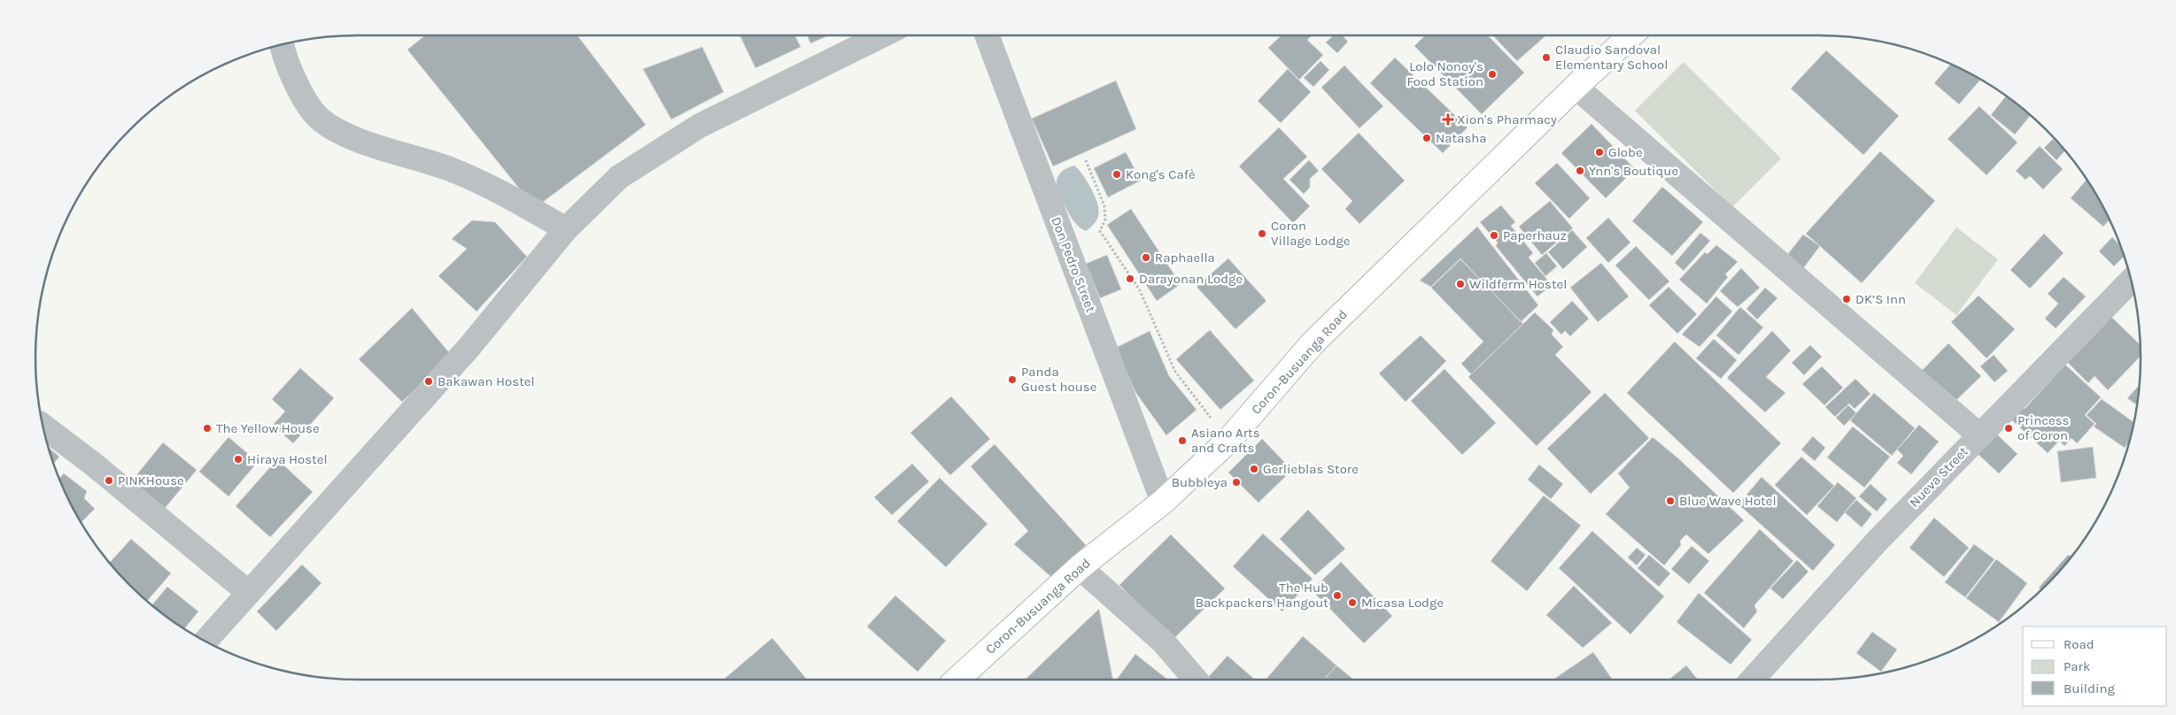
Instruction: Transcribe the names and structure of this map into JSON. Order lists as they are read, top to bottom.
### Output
{
  "streets": {
    "main road": ["Coron-Busuanga Road"],
    "street": ["Don Pedro Street", "Nueva Street"]
  },
  "crossings": [
    ["Don Pedro Street", "Coron-Busuanga Road"]
  ],
  "places": {
    "other": [
      "Claudio Sandoval Elementary School",
      "Lolo Nonoy's Food Station",
      "Natasha",
      "Globe",
      "Ynn's Boutique",
      "Kong's Cafè",
      "Coron Village Lodge",
      "Paperhauz",
      "Raphaella",
      "Darayonan Lodge",
      "Wildferm Hostel",
      "DK’S Inn",
      "Panda Guest house",
      "Bakawan Hostel",
      "The Yellow House",
      "Princess of Coron",
      "Asiano Arts and Crafts",
      "Hiraya Hostel",
      "Gerlieblas Store",
      "PINKHouse",
      "Bubbleya",
      "Blue Wave Hotel",
      "The Hub Backpackers Hangout",
      "Micasa Lodge"
    ],
    "health": ["Xion's Pharmacy"]
  },
  "legend": ["Road", "Park", "Building"]
}
